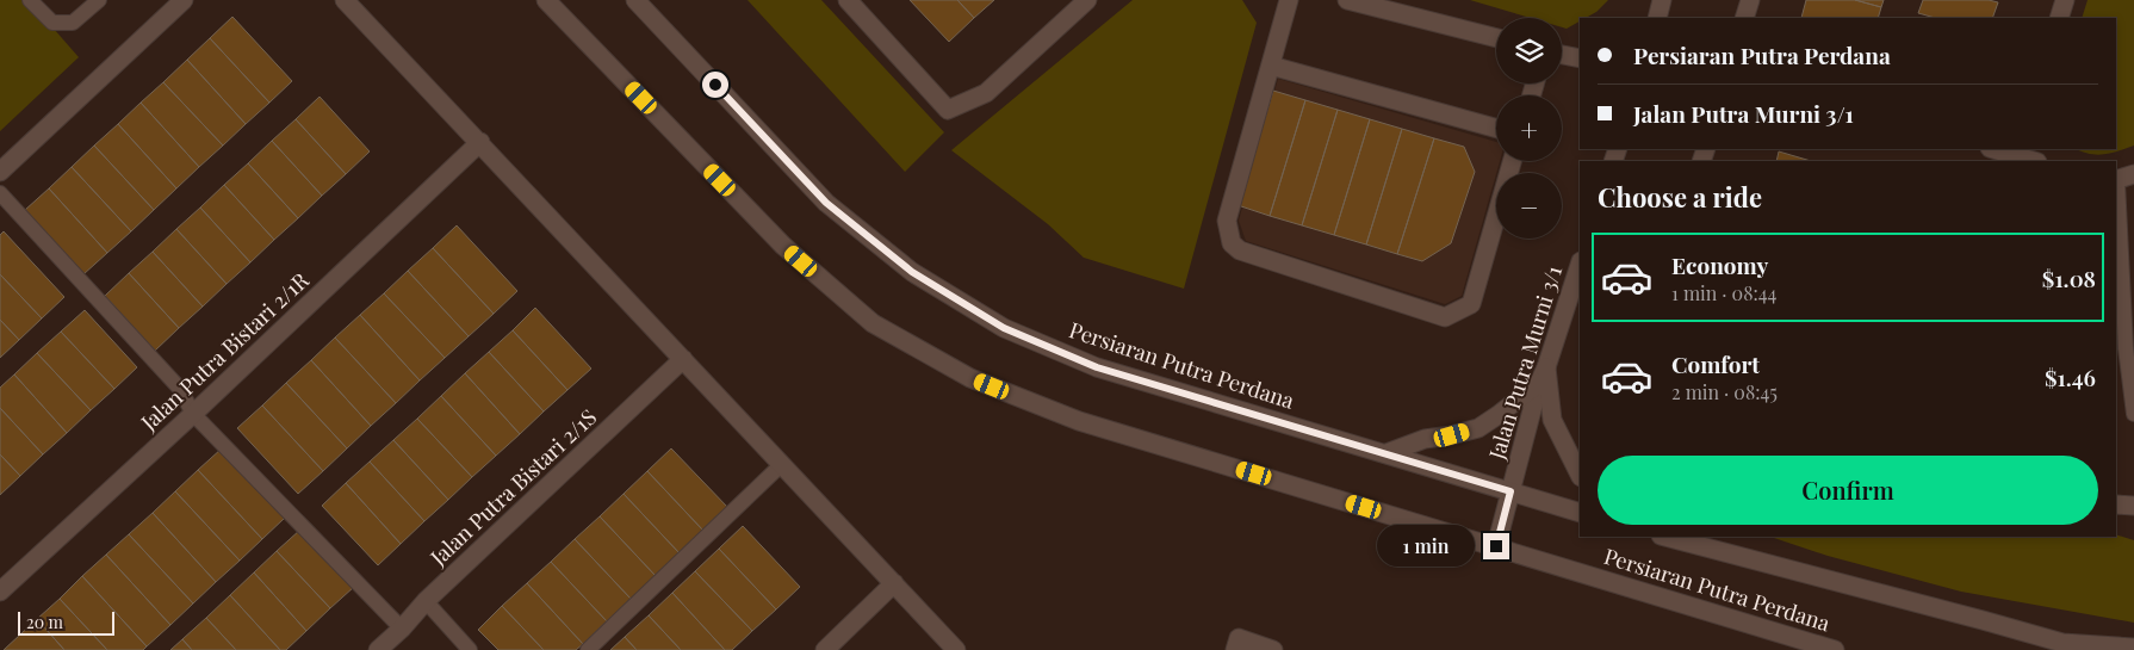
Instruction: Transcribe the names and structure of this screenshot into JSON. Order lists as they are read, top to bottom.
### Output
{
  "streets": {
    "street": [
      "Jalan Putra Bistari 2/1R",
      "Jalan Putra Murni 3/1",
      "Persiaran Putra Perdana",
      "Jalan Putra Bistari 2/1S"
    ]
  },
  "crossings": [
    ["Jalan Putra Murni 3/1", "Persiaran Putra Perdana"]
  ],
  "scale_bar": "20 m",
  "page": {
    "map_buttons": ["+", "−"],
    "banner": ["Persiaran Putra Perdana", "Jalan Putra Murni 3/1"],
    "heading": "Choose a ride",
    "list": [
      {
        "name": "Economy",
        "note": "1 min · 08:44",
        "value": "$1.08"
      },
      {
        "name": "Comfort",
        "note": "2 min · 08:45",
        "value": "$1.46"
      }
    ],
    "buttons": "Confirm",
    "bubble": "1 min",
    "scale": "20 m"
  }
}
